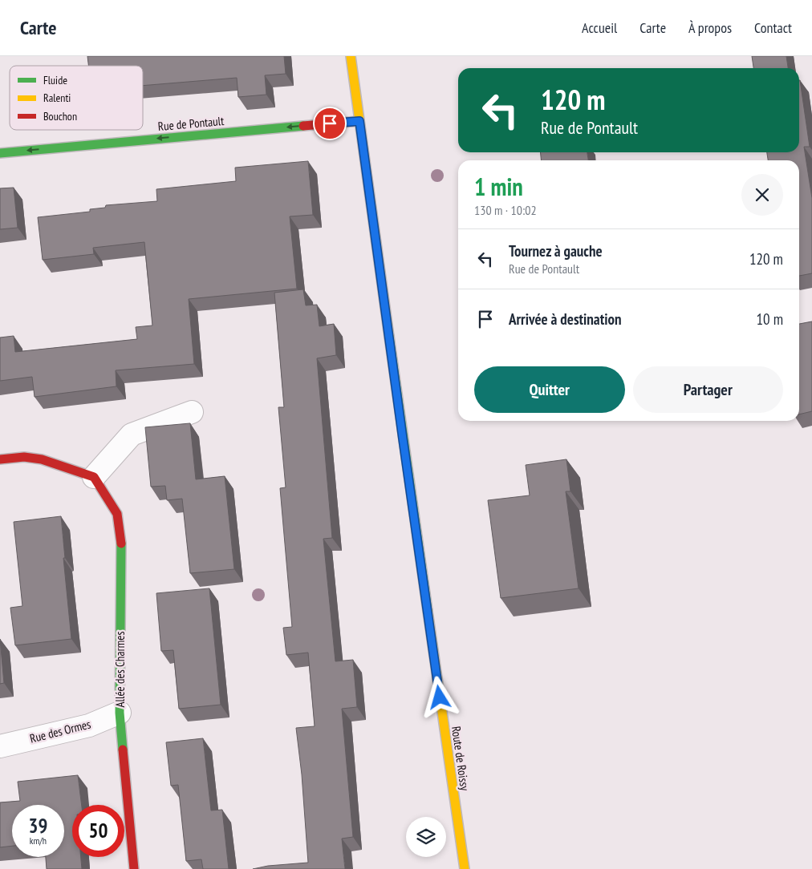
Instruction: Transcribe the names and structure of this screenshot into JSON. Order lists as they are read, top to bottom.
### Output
{
  "streets": {
    "street": [
      "Rue de Pontault",
      "Allée des Charmes",
      "Rue des Ormes",
      "Route de Roissy"
    ]
  },
  "crossings": [
    ["Rue de Pontault", "Route de Roissy"],
    ["Allée des Charmes", "Rue des Ormes"]
  ],
  "one_way": ["Rue de Pontault"],
  "legend": ["Fluide", "Ralenti", "Bouchon"],
  "page": {
    "header": "Carte",
    "nav": [
      "Accueil",
      "Carte",
      "À propos",
      "Contact"
    ],
    "turn": ["120 m", "Rue de Pontault"],
    "heading": ["1 min", "130 m · 10:02"],
    "list": [
      {
        "name": "Tournez à gauche",
        "note": "Rue de Pontault",
        "value": "120 m"
      },
      {
        "name": "Arrivée à destination",
        "value": "10 m"
      }
    ],
    "buttons": ["Quitter", "Partager"],
    "speed": "39 km/h",
    "limit": "50"
  }
}
